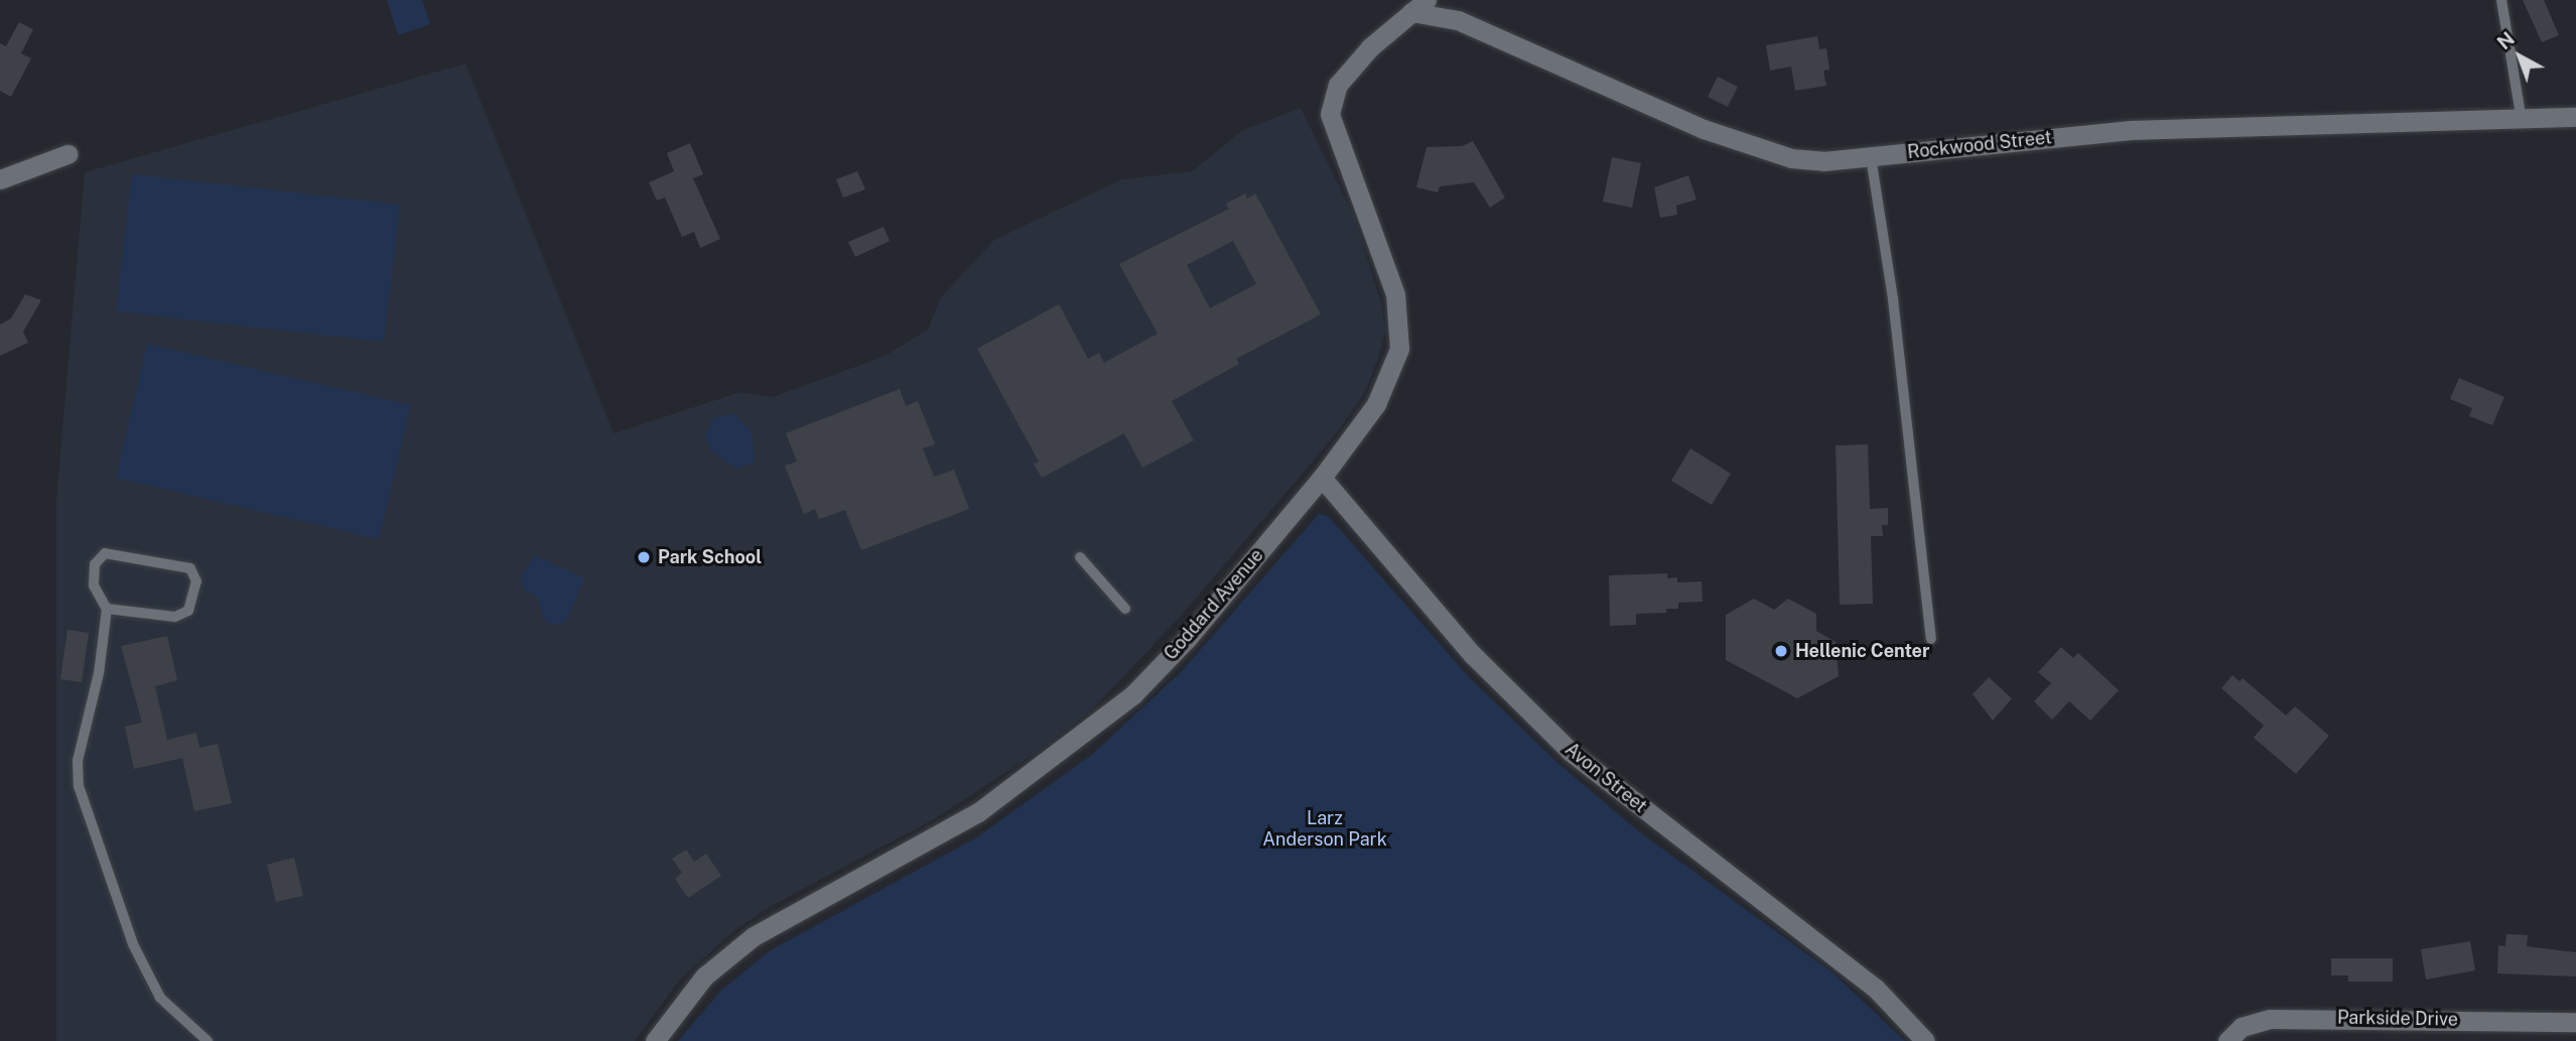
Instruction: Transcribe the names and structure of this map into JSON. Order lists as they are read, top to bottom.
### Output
{
  "streets": {
    "street": [
      "Rockwood Street",
      "Goddard Avenue",
      "Avon Street",
      "Parkside Drive"
    ]
  },
  "crossings": [
    ["Rockwood Street", "Goddard Avenue"],
    ["Goddard Avenue", "Avon Street"]
  ],
  "parks": ["Larz Anderson Park"],
  "places": ["Park School", "Hellenic Center"],
  "north": "top left"
}
